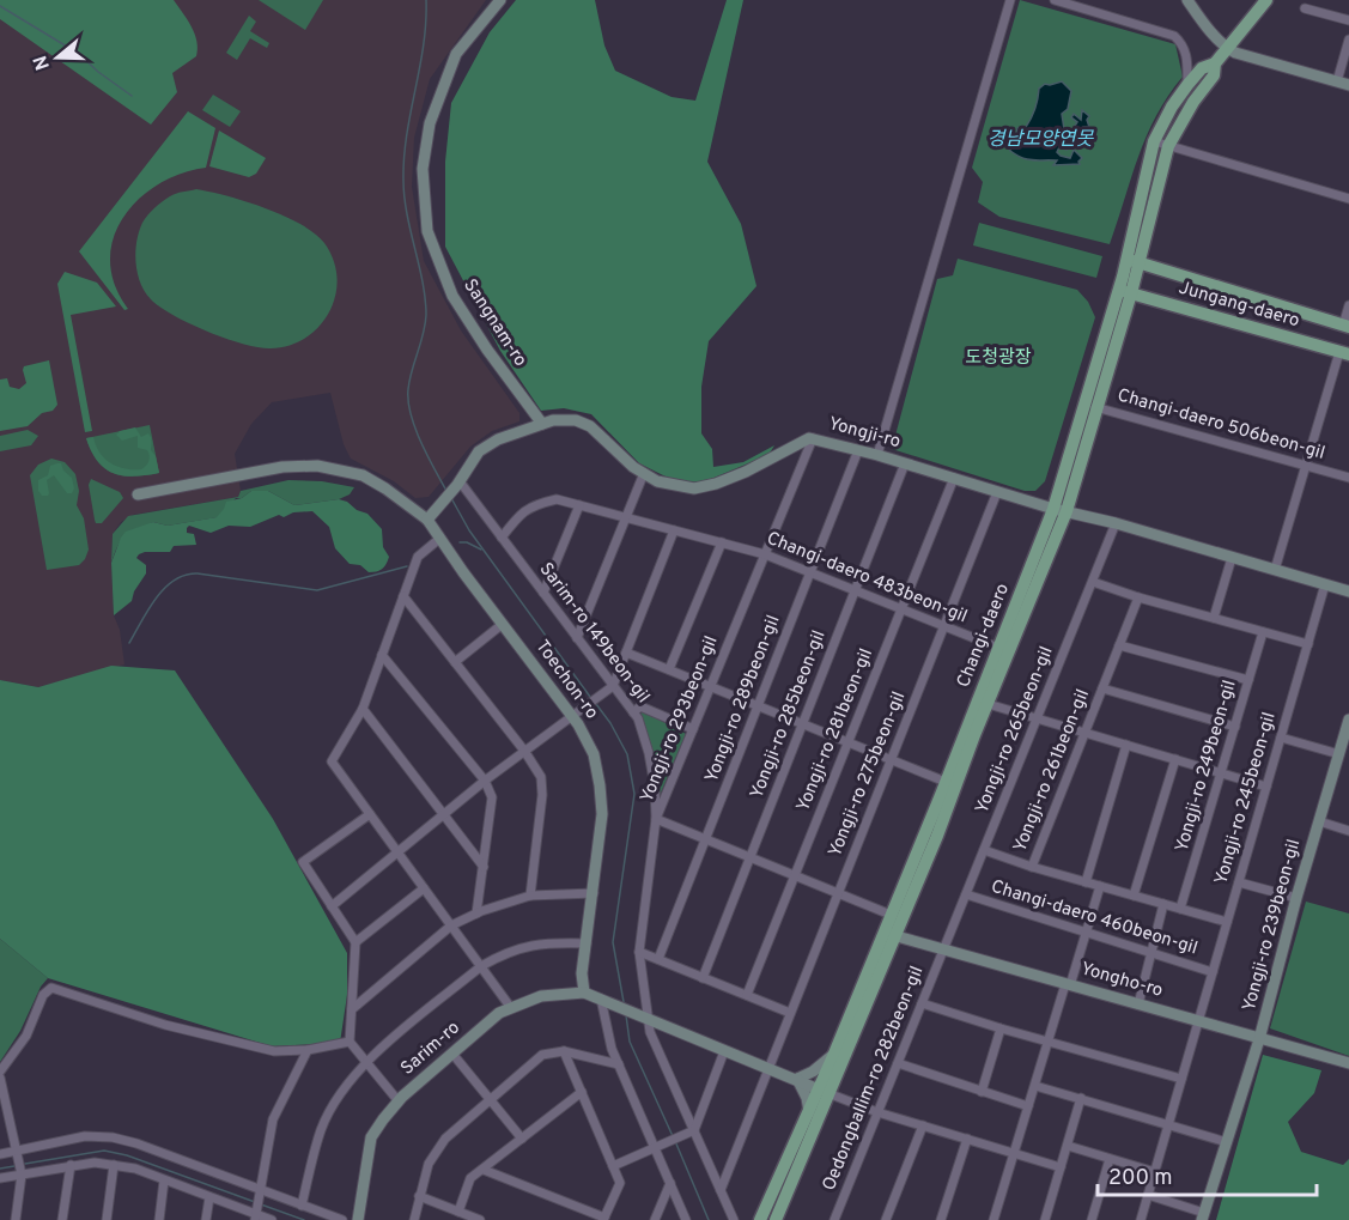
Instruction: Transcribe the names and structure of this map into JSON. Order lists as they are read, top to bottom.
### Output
{
  "streets": {
    "main road": ["Jungang-daero", "Changi-daero"],
    "street": [
      "Sangnam-ro",
      "Changi-daero 506beon-gil",
      "Yongji-ro",
      "Changi-daero 483beon-gil",
      "Sarim-ro 149beon-gil",
      "Toechon-ro",
      "Yongji-ro 289beon-gil",
      "Yongji-ro 285beon-gil",
      "Yongji-ro 293beon-gil",
      "Yongji-ro 281beon-gil",
      "Yongji-ro 265beon-gil",
      "Yongji-ro 249beon-gil",
      "Yongji-ro 261beon-gil",
      "Yongji-ro 275beon-gil",
      "Yongji-ro 245beon-gil",
      "Changi-daero 460beon-gil",
      "Yongji-ro 239beon-gil",
      "Yongho-ro",
      "Sarim-ro",
      "Oedongballim-ro 282beon-gil"
    ]
  },
  "crossings": [
    ["Jungang-daero", "Changi-daero"],
    ["Sangnam-ro", "Yongji-ro"],
    ["Changi-daero 506beon-gil", "Changi-daero"],
    ["Yongji-ro", "Sarim-ro 149beon-gil"],
    ["Yongji-ro", "Changi-daero"],
    ["Yongji-ro", "Toechon-ro"],
    ["Yongji-ro", "Yongji-ro 289beon-gil"],
    ["Yongji-ro", "Yongji-ro 285beon-gil"],
    ["Yongji-ro", "Yongji-ro 293beon-gil"],
    ["Yongji-ro", "Yongji-ro 281beon-gil"],
    ["Yongji-ro", "Yongji-ro 265beon-gil"],
    ["Yongji-ro", "Yongji-ro 275beon-gil"],
    ["Yongji-ro", "Yongji-ro 245beon-gil"],
    ["Changi-daero 483beon-gil", "Sarim-ro 149beon-gil"],
    ["Changi-daero 483beon-gil", "Changi-daero"],
    ["Changi-daero 483beon-gil", "Yongji-ro 289beon-gil"],
    ["Changi-daero 483beon-gil", "Yongji-ro 285beon-gil"],
    ["Changi-daero 483beon-gil", "Yongji-ro 293beon-gil"],
    ["Changi-daero 483beon-gil", "Yongji-ro 281beon-gil"],
    ["Changi-daero 483beon-gil", "Yongji-ro 275beon-gil"],
    ["Sarim-ro 149beon-gil", "Yongji-ro 293beon-gil"],
    ["Sarim-ro 149beon-gil", "Sarim-ro"],
    ["Changi-daero", "Yongji-ro 293beon-gil"],
    ["Changi-daero", "Yongho-ro"],
    ["Toechon-ro", "Sarim-ro"],
    ["Yongji-ro 289beon-gil", "Yongji-ro 293beon-gil"],
    ["Yongji-ro 285beon-gil", "Yongji-ro 293beon-gil"],
    ["Yongji-ro 293beon-gil", "Yongji-ro 281beon-gil"],
    ["Yongji-ro 293beon-gil", "Yongji-ro 275beon-gil"],
    ["Yongji-ro 265beon-gil", "Changi-daero 460beon-gil"],
    ["Yongji-ro 265beon-gil", "Yongho-ro"],
    ["Yongji-ro 265beon-gil", "Oedongballim-ro 282beon-gil"],
    ["Yongji-ro 249beon-gil", "Yongji-ro 261beon-gil"],
    ["Yongji-ro 245beon-gil", "Changi-daero 460beon-gil"],
    ["Yongji-ro 245beon-gil", "Yongho-ro"],
    ["Yongji-ro 239beon-gil", "Yongho-ro"],
    ["Yongho-ro", "Oedongballim-ro 282beon-gil"]
  ],
  "water": ["경남모양연못"],
  "parks": ["도청광장"],
  "scale_bar": "200 m",
  "north": "left"
}
